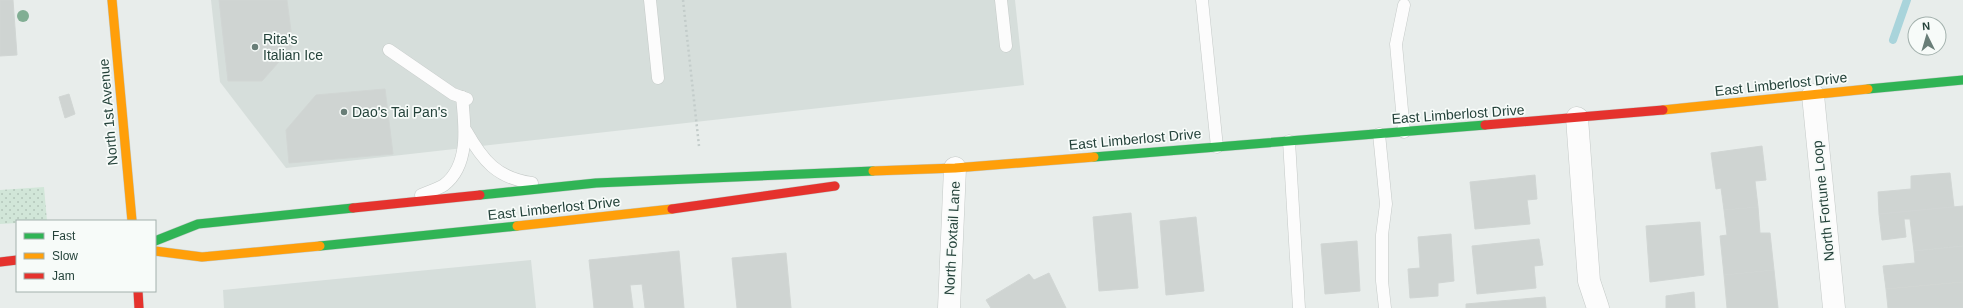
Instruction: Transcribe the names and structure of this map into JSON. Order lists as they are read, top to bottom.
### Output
{
  "streets": {
    "street": [
      "East Limberlost Drive",
      "North 1st Avenue",
      "North Fortune Loop",
      "North Foxtail Lane"
    ]
  },
  "crossings": [
    ["East Limberlost Drive", "North Fortune Loop"],
    ["East Limberlost Drive", "North Foxtail Lane"]
  ],
  "places": ["Rita's Italian Ice", "Dao's Tai Pan's"],
  "legend": ["Fast", "Slow", "Jam"],
  "north": "top"
}
